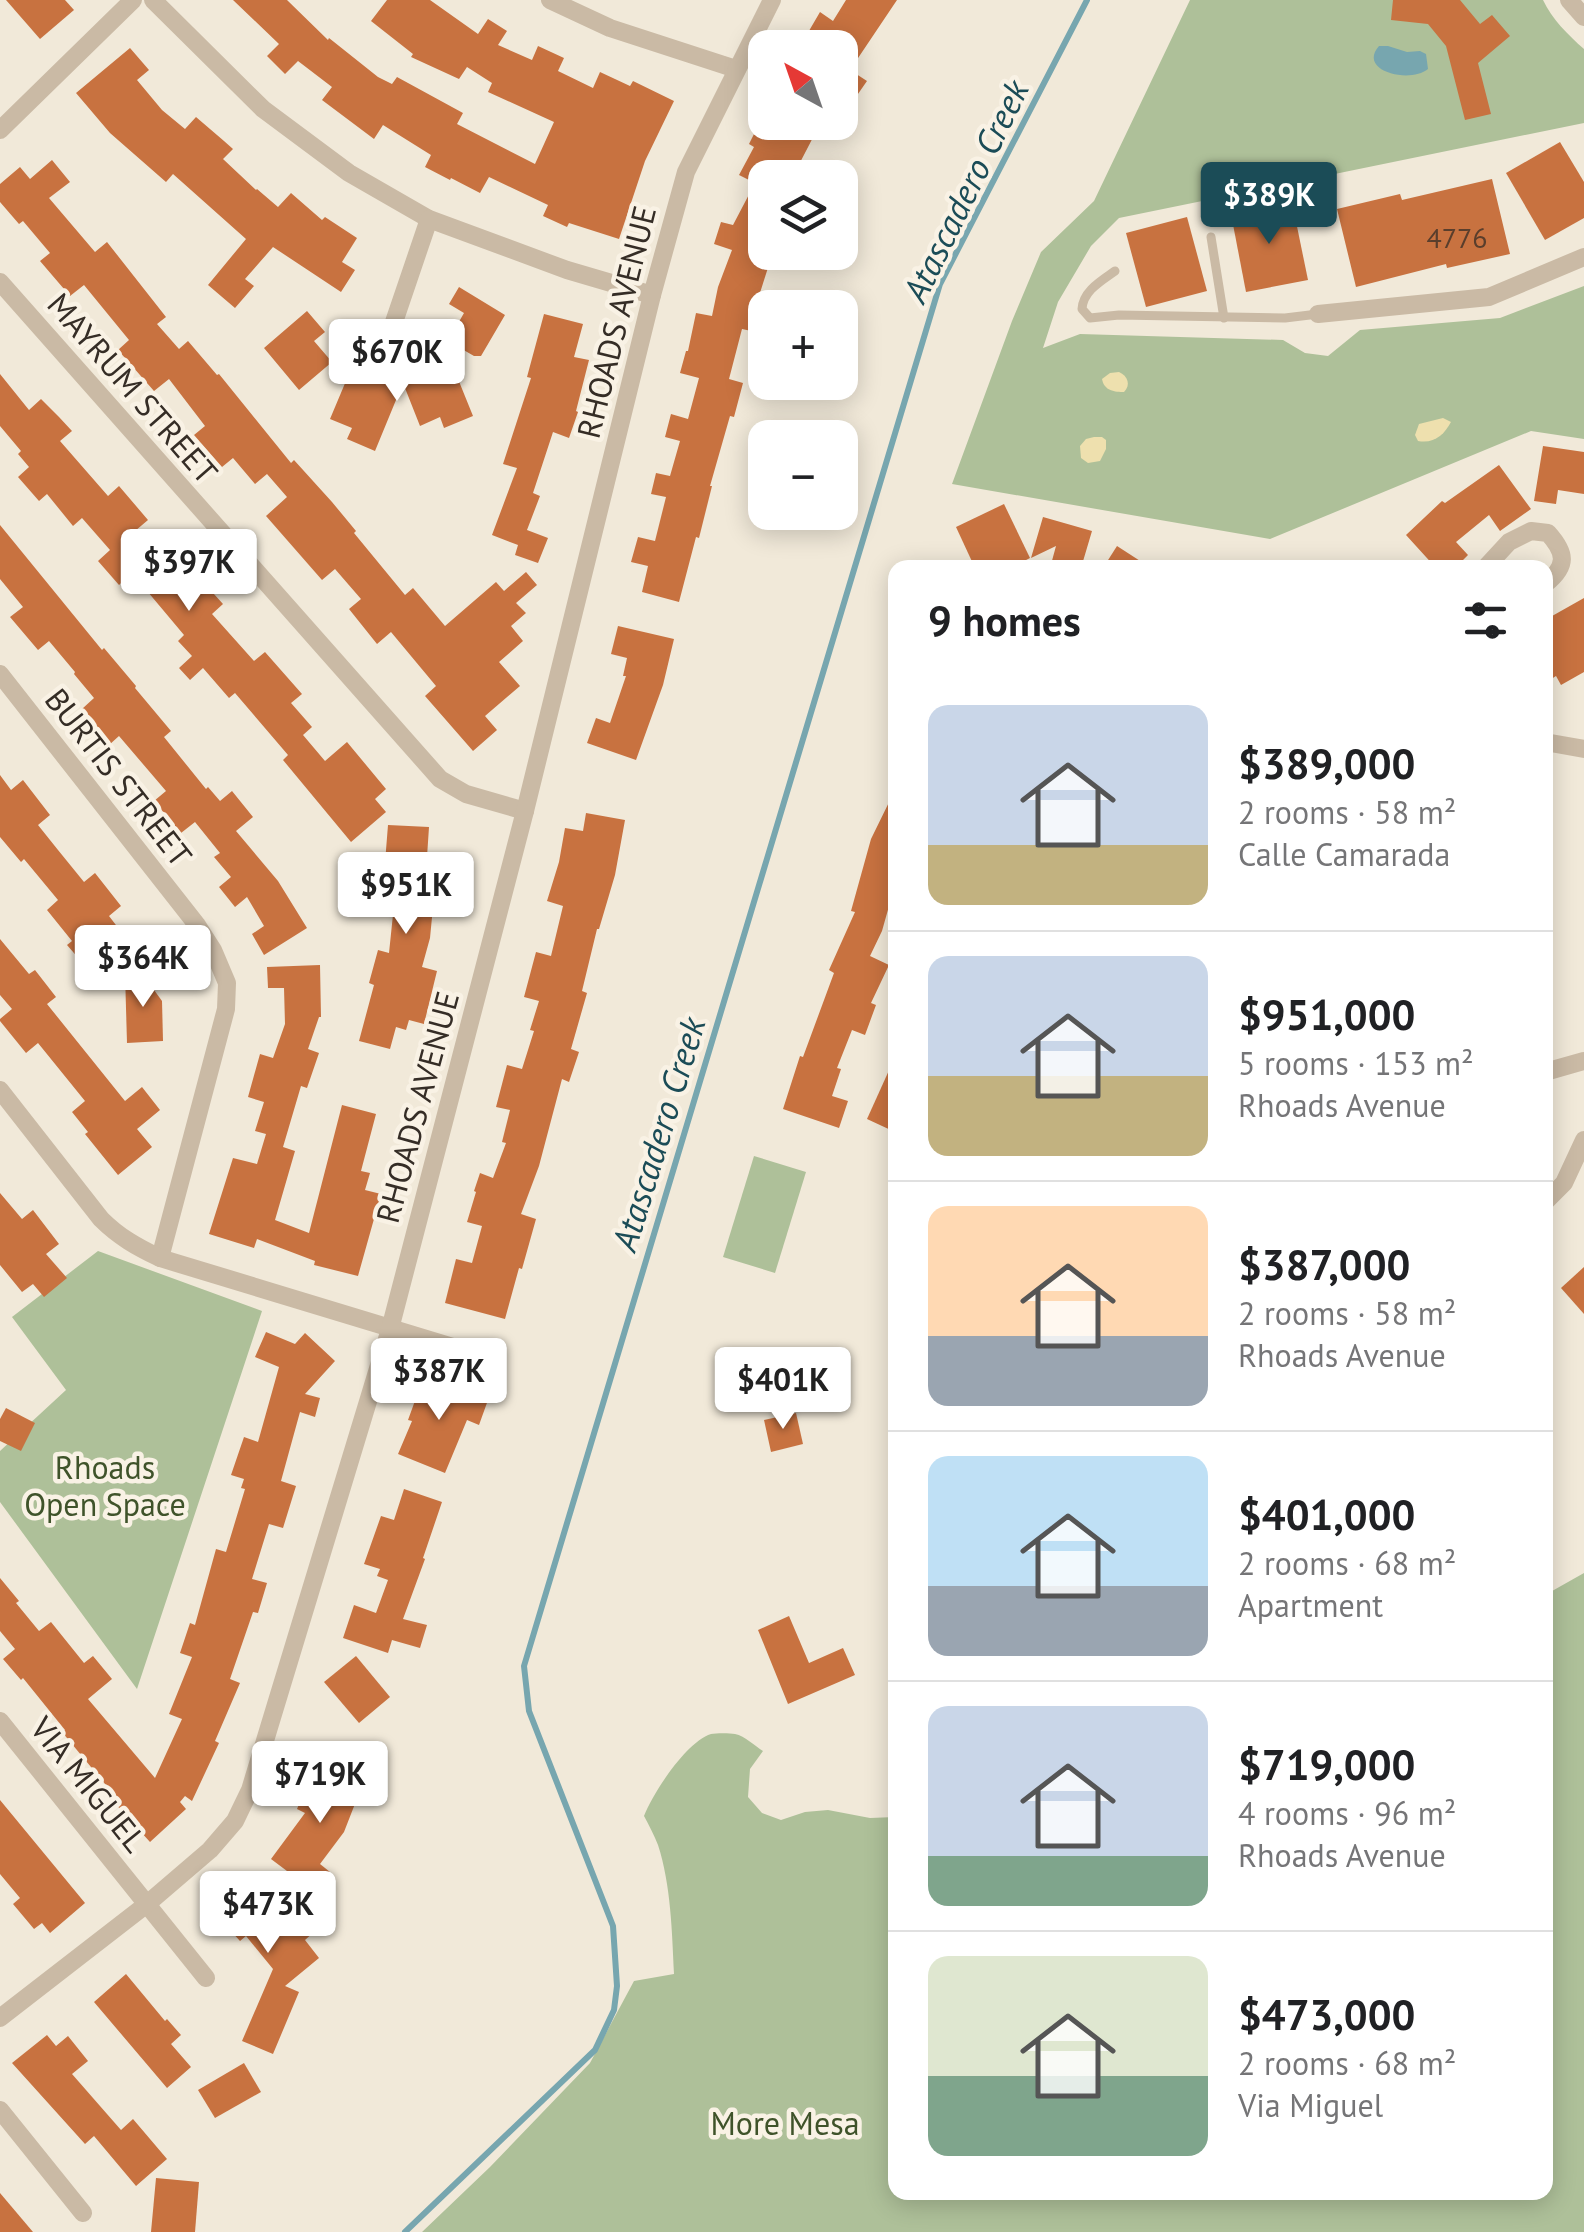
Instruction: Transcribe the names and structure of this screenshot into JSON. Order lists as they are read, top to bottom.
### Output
{
  "streets": {
    "street": [
      "RHOADS AVENUE",
      "MAYRUM STREET",
      "BURTIS STREET",
      "VIA MIGUEL"
    ]
  },
  "crossings": [
    ["RHOADS AVENUE", "MAYRUM STREET"],
    ["RHOADS AVENUE", "VIA MIGUEL"]
  ],
  "water": ["Atascadero Creek"],
  "parks": ["Rhoads Open Space", "More Mesa"],
  "house_numbers": ["4776"],
  "north": "top left",
  "page": {
    "map_buttons": ["+", "−"],
    "price": [
      "$389K",
      "$670K",
      "$397K",
      "$951K",
      "$364K",
      "$387K",
      "$401K",
      "$719K",
      "$473K"
    ],
    "heading": "9 homes",
    "list": [
      {
        "name": "$389,000",
        "note": "2 rooms · 58 m² · Calle Camarada"
      },
      {
        "name": "$951,000",
        "note": "5 rooms · 153 m² · Rhoads Avenue"
      },
      {
        "name": "$387,000",
        "note": "2 rooms · 58 m² · Rhoads Avenue"
      },
      {
        "name": "$401,000",
        "note": "2 rooms · 68 m² · Apartment"
      },
      {
        "name": "$719,000",
        "note": "4 rooms · 96 m² · Rhoads Avenue"
      },
      {
        "name": "$473,000",
        "note": "2 rooms · 68 m² · Via Miguel"
      }
    ]
  }
}
